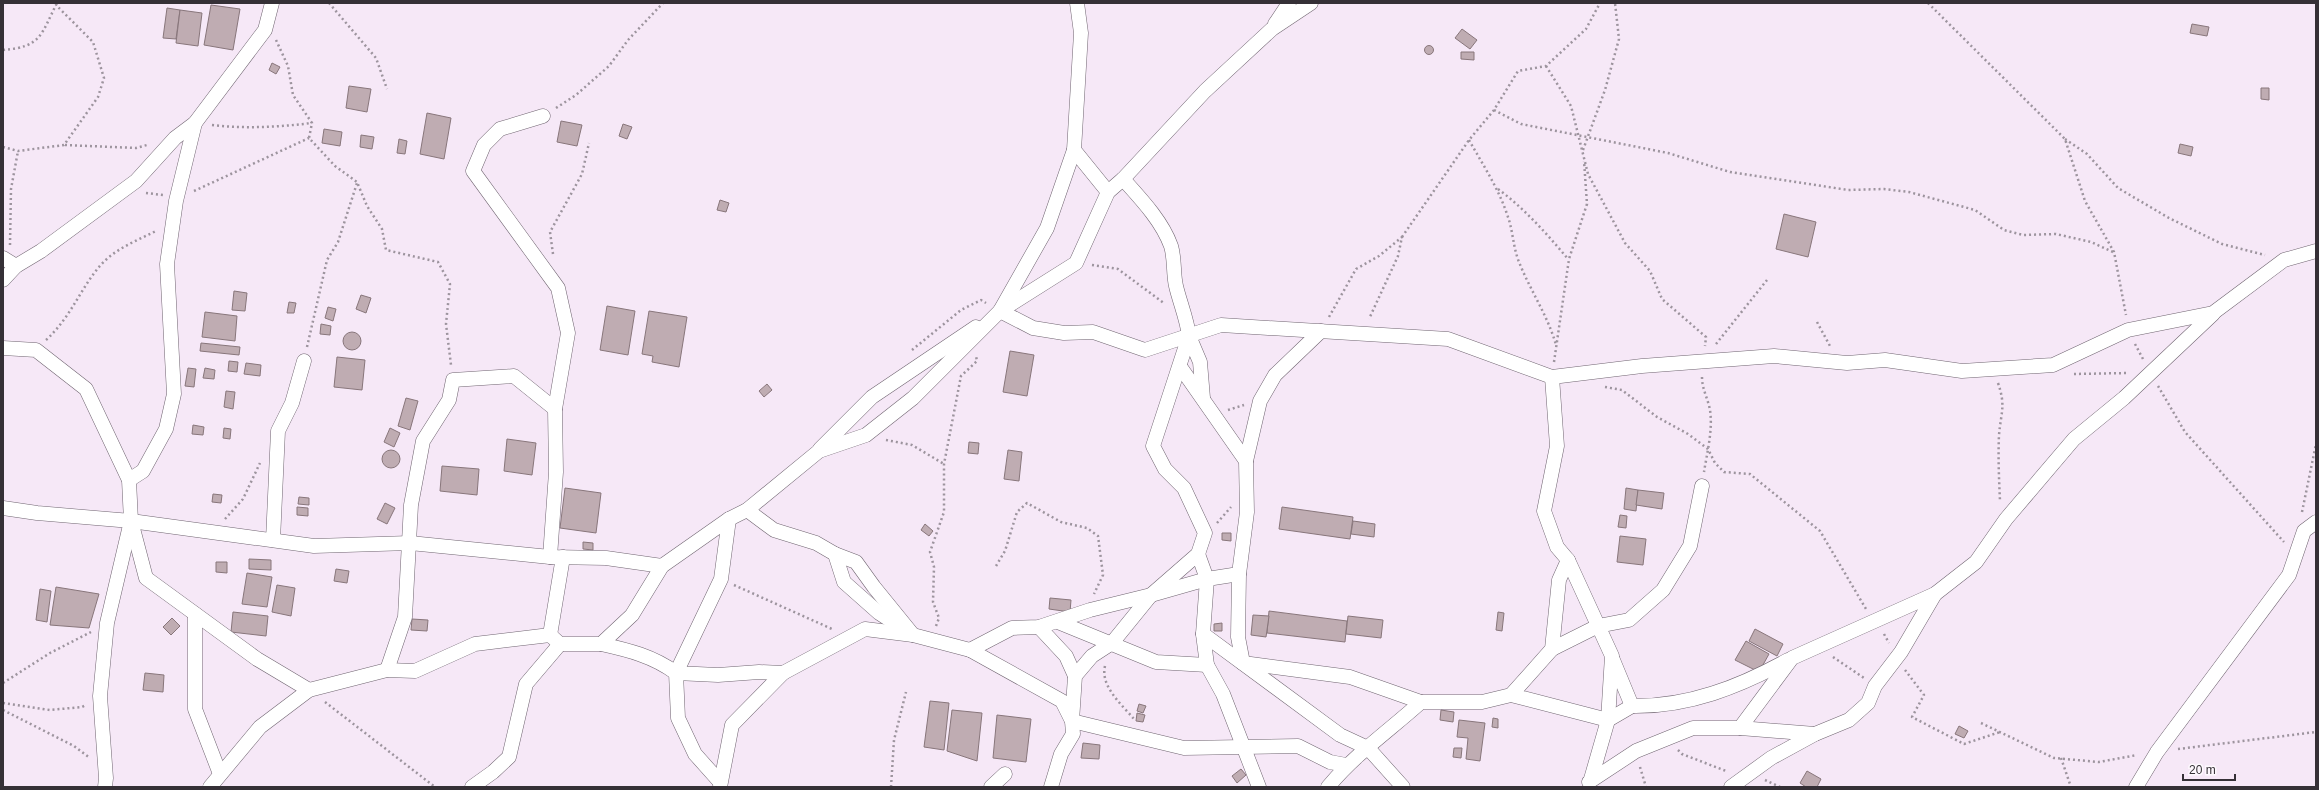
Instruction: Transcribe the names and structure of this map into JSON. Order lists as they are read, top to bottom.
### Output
{
  "scale_bar": "20 m"
}
